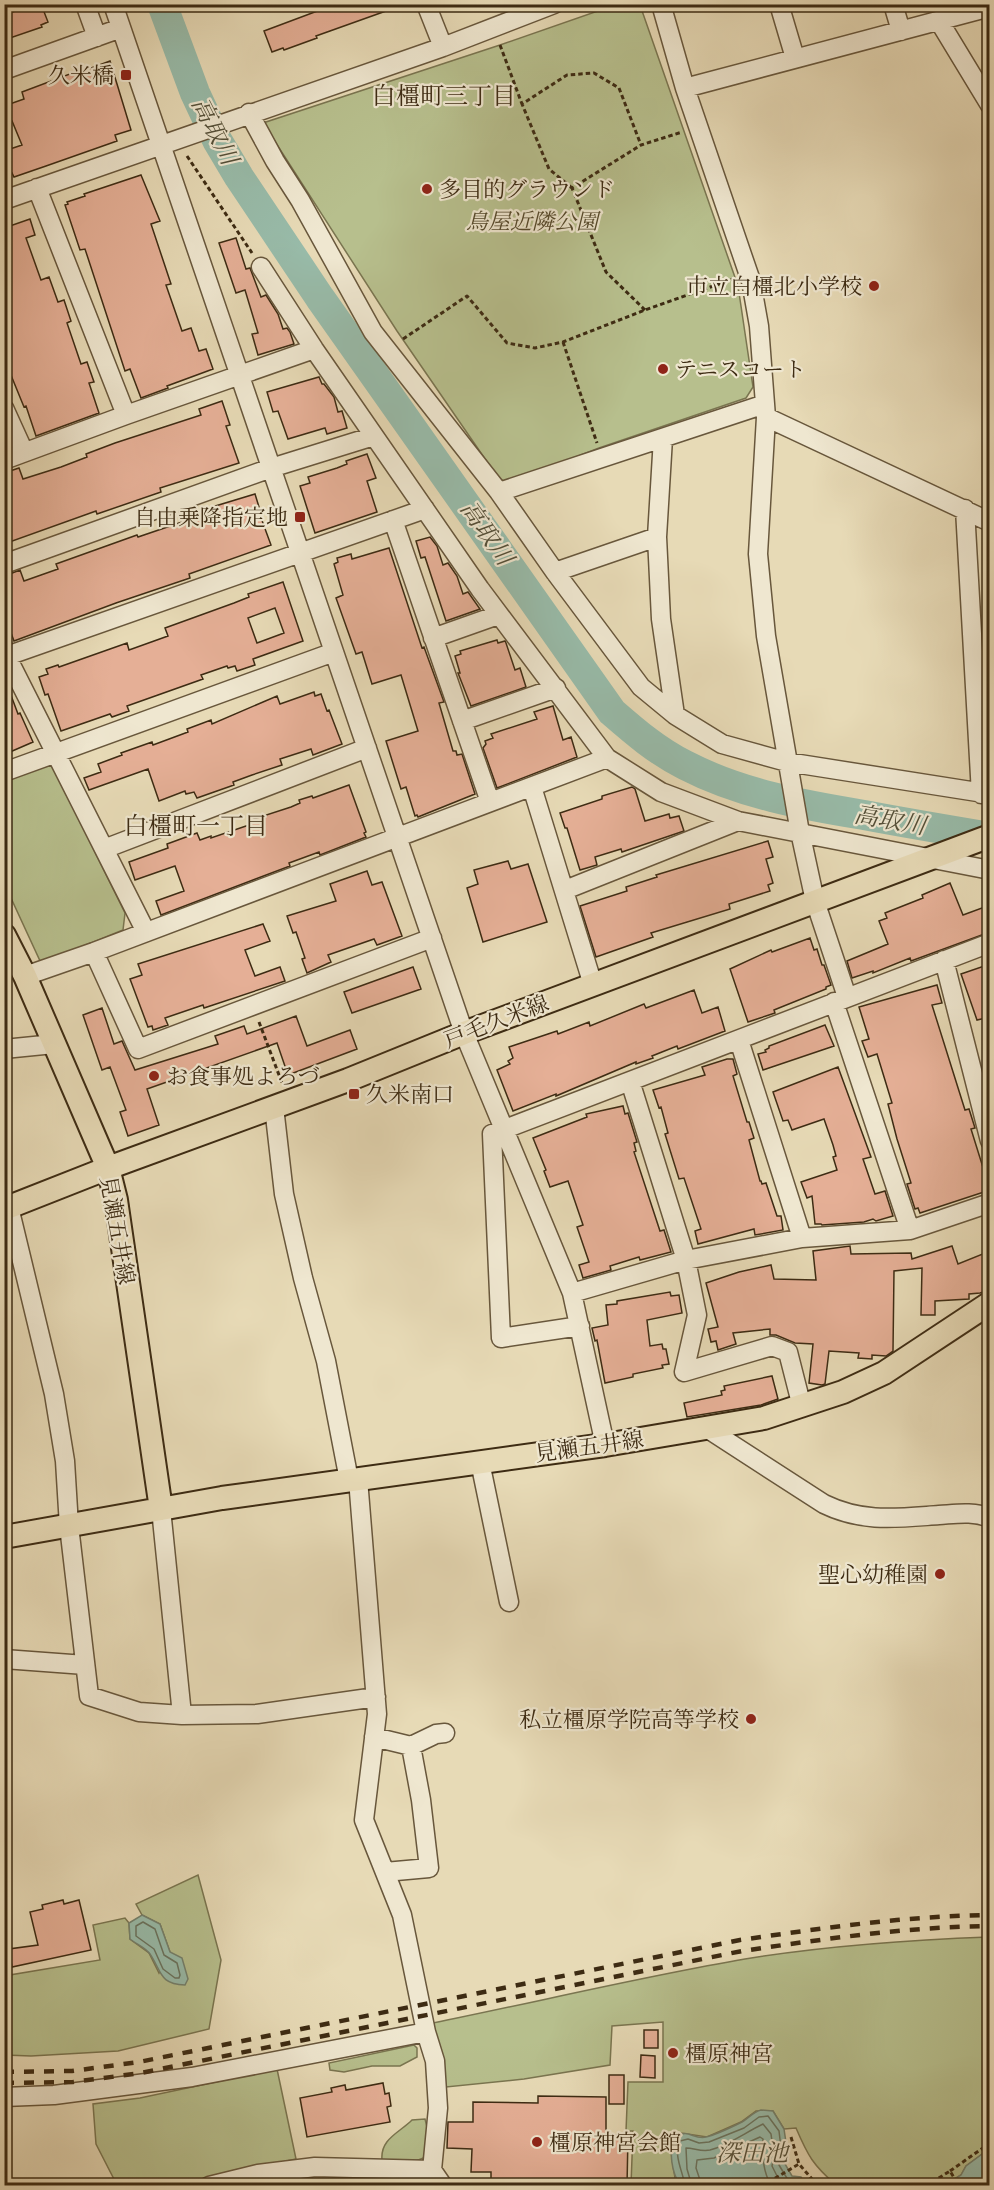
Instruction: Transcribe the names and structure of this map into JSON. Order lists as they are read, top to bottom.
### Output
{
  "streets": {
    "main road": ["戸毛久米線", "見瀬五井線"]
  },
  "crossings": [
    ["戸毛久米線", "見瀬五井線"]
  ],
  "districts": ["白橿町三丁目", "白橿町一丁目"],
  "water": ["高取川", "深田池"],
  "parks": ["鳥屋近隣公園"],
  "places": {
    "transit": ["久米橋", "自由乗降指定地", "久米南口"],
    "other": [
      "多目的グラウンド",
      "市立白橿北小学校",
      "テニスコート",
      "お食事処よろづ",
      "聖心幼稚園",
      "私立橿原学院高等学校",
      "橿原神宮",
      "橿原神宮会館"
    ]
  }
}
